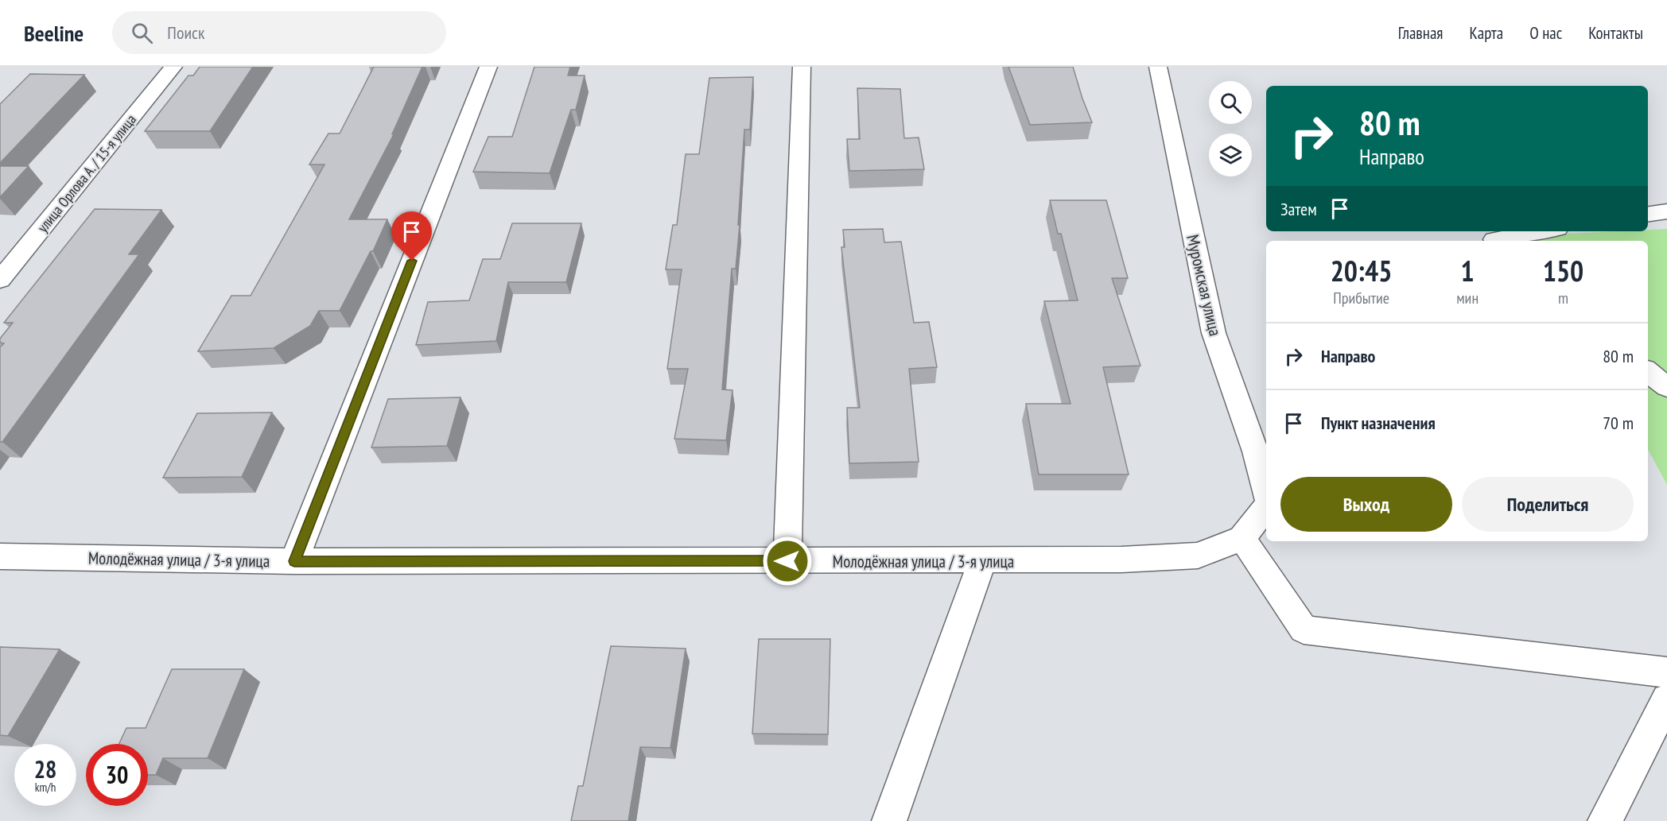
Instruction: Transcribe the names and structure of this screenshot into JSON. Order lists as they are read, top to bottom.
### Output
{
  "streets": {
    "street": ["улица Орлова А. / 15-я улица", "Муромская улица", "Молодёжная улица / 3-я улица"]
  },
  "page": {
    "header": "Beeline",
    "search": "Поиск",
    "nav": [
      "Главная",
      "Карта",
      "О нас",
      "Контакты"
    ],
    "turn": ["80 m", "Направо"],
    "then": "Затем",
    "eta": [
      "20:45",
      "Прибытие",
      "1",
      "мин",
      "150",
      "m"
    ],
    "list": [
      {
        "name": "Направо",
        "value": "80 m"
      },
      {
        "name": "Пункт назначения",
        "value": "70 m"
      }
    ],
    "buttons": ["Выход", "Поделиться"],
    "speed": "28 km/h",
    "limit": "30"
  }
}
